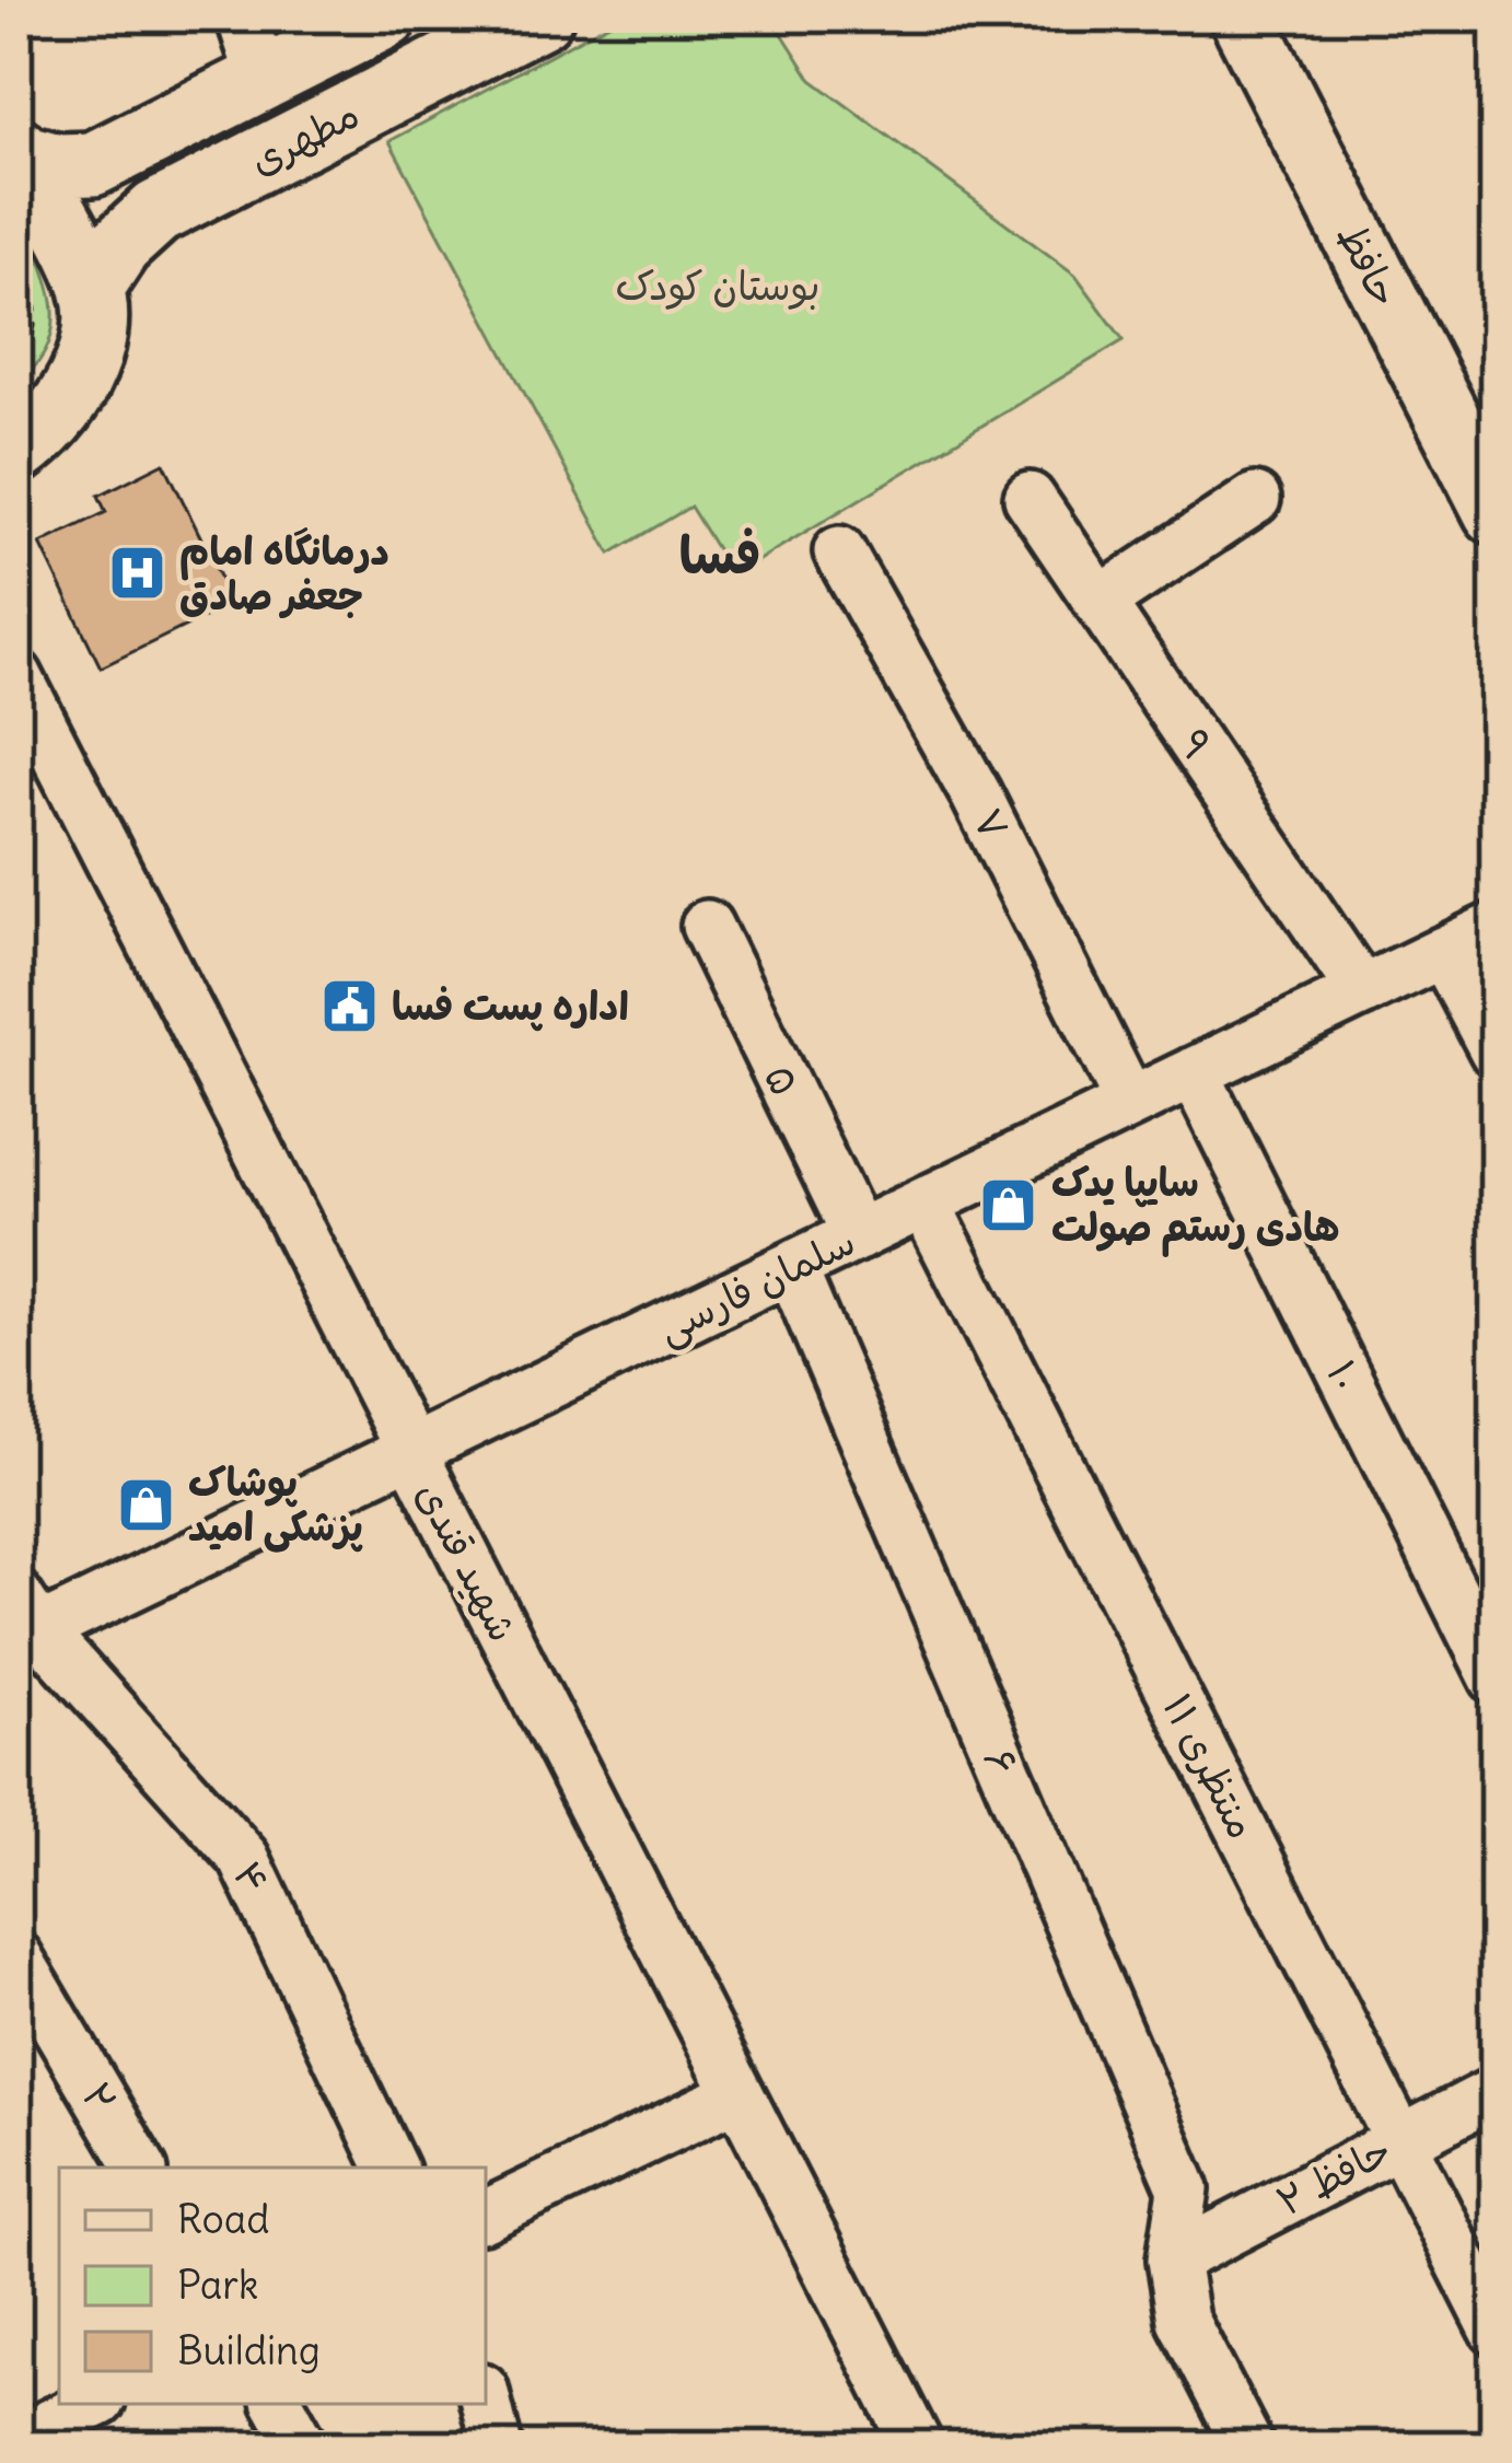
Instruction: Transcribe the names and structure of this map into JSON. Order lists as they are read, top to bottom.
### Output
{
  "streets": {
    "main road": ["مطهری", "حافظ"],
    "street": [
      "۹",
      "۷",
      "۵",
      "سلمان فارسی",
      "۱۰",
      "شهید قندی",
      "۶",
      "منتظری ۱۱",
      "۴",
      "۲",
      "حافظ ۲"
    ]
  },
  "crossings": [
    ["۹", "سلمان فارسی"],
    ["۷", "سلمان فارسی"],
    ["۵", "سلمان فارسی"],
    ["سلمان فارسی", "۱۰"],
    ["سلمان فارسی", "شهید قندی"],
    ["سلمان فارسی", "۶"],
    ["سلمان فارسی", "منتظری ۱۱"],
    ["سلمان فارسی", "۴"],
    ["۶", "حافظ ۲"],
    ["منتظری ۱۱", "حافظ ۲"]
  ],
  "districts": ["فسا"],
  "parks": ["بوستان کودک"],
  "places": {
    "hospital": ["درمانگاه امام جعفر صادق"],
    "public building": ["اداره پست فسا"],
    "shop": ["سایپا یدک هادی رستم صولت", "پوشاک پزشکی امید"]
  },
  "legend": ["Road", "Park", "Building"]
}
